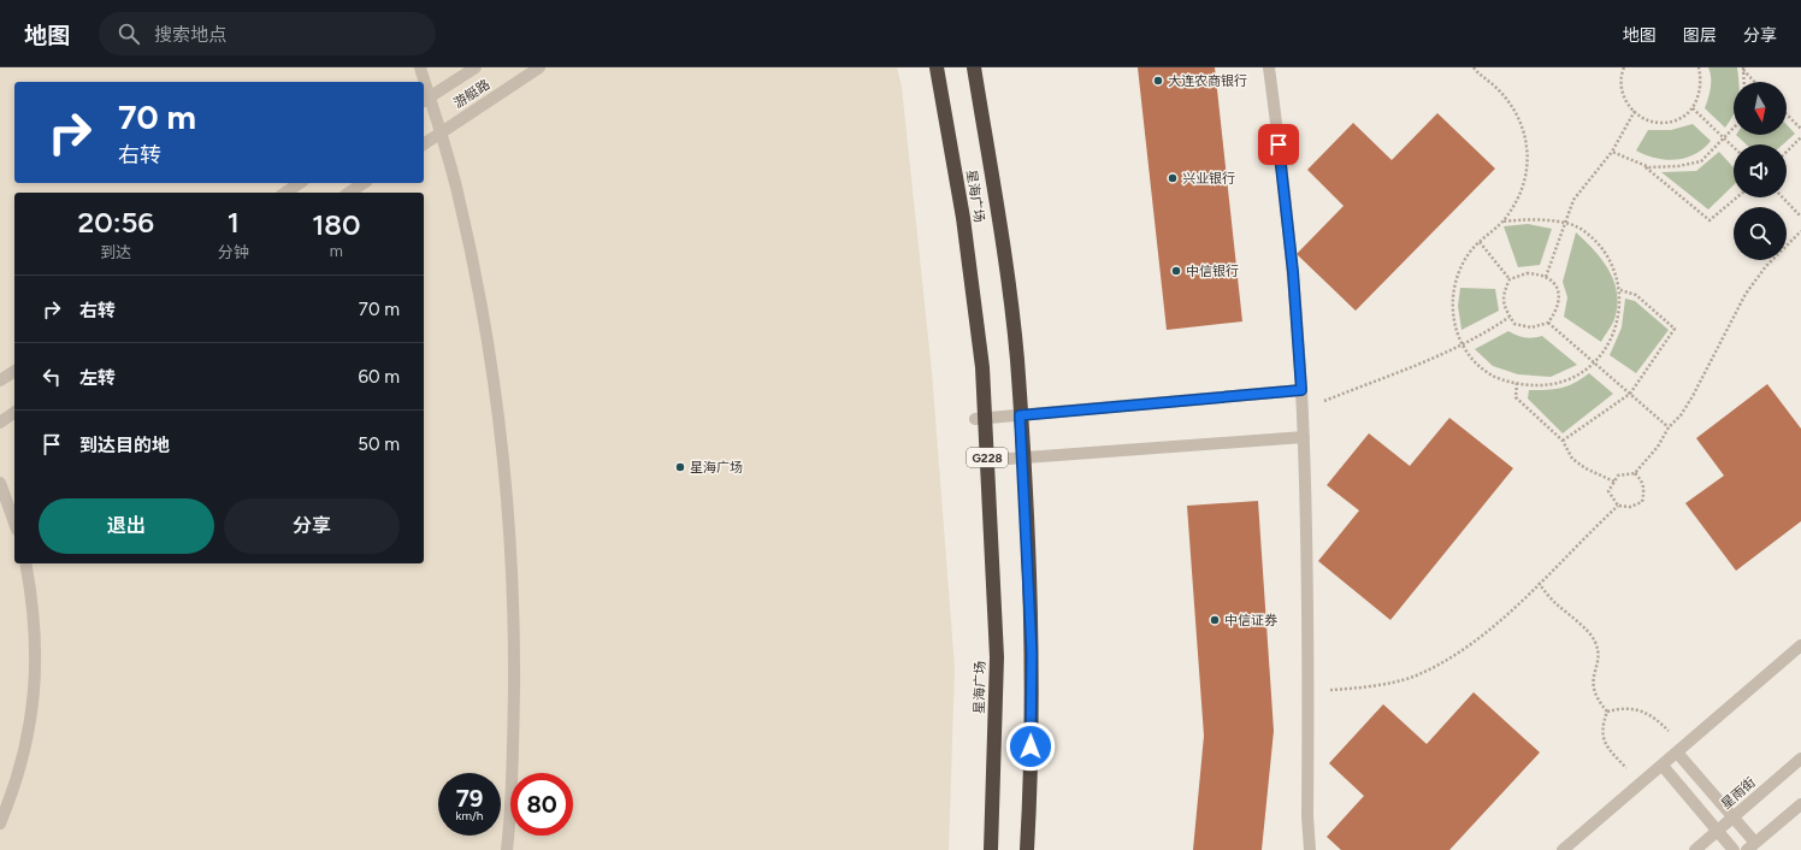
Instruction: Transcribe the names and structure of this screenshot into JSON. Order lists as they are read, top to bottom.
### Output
{
  "streets": {
    "highway": ["星海广场", "G228"],
    "street": ["游艇路", "星雨街"]
  },
  "places": [
    "大连农商银行",
    "兴业银行",
    "中信银行",
    "星海广场",
    "中信证券"
  ],
  "north": "bottom",
  "page": {
    "header": "地图",
    "search": "搜索地点",
    "nav": ["地图", "图层", "分享"],
    "turn": ["70 m", "右转"],
    "eta": [
      "20:56",
      "到达",
      "1",
      "分钟",
      "180",
      "m"
    ],
    "list": [
      {
        "name": "右转",
        "value": "70 m"
      },
      {
        "name": "左转",
        "value": "60 m"
      },
      {
        "name": "到达目的地",
        "value": "50 m"
      }
    ],
    "buttons": ["退出", "分享"],
    "speed": "79 km/h",
    "limit": "80"
  }
}
